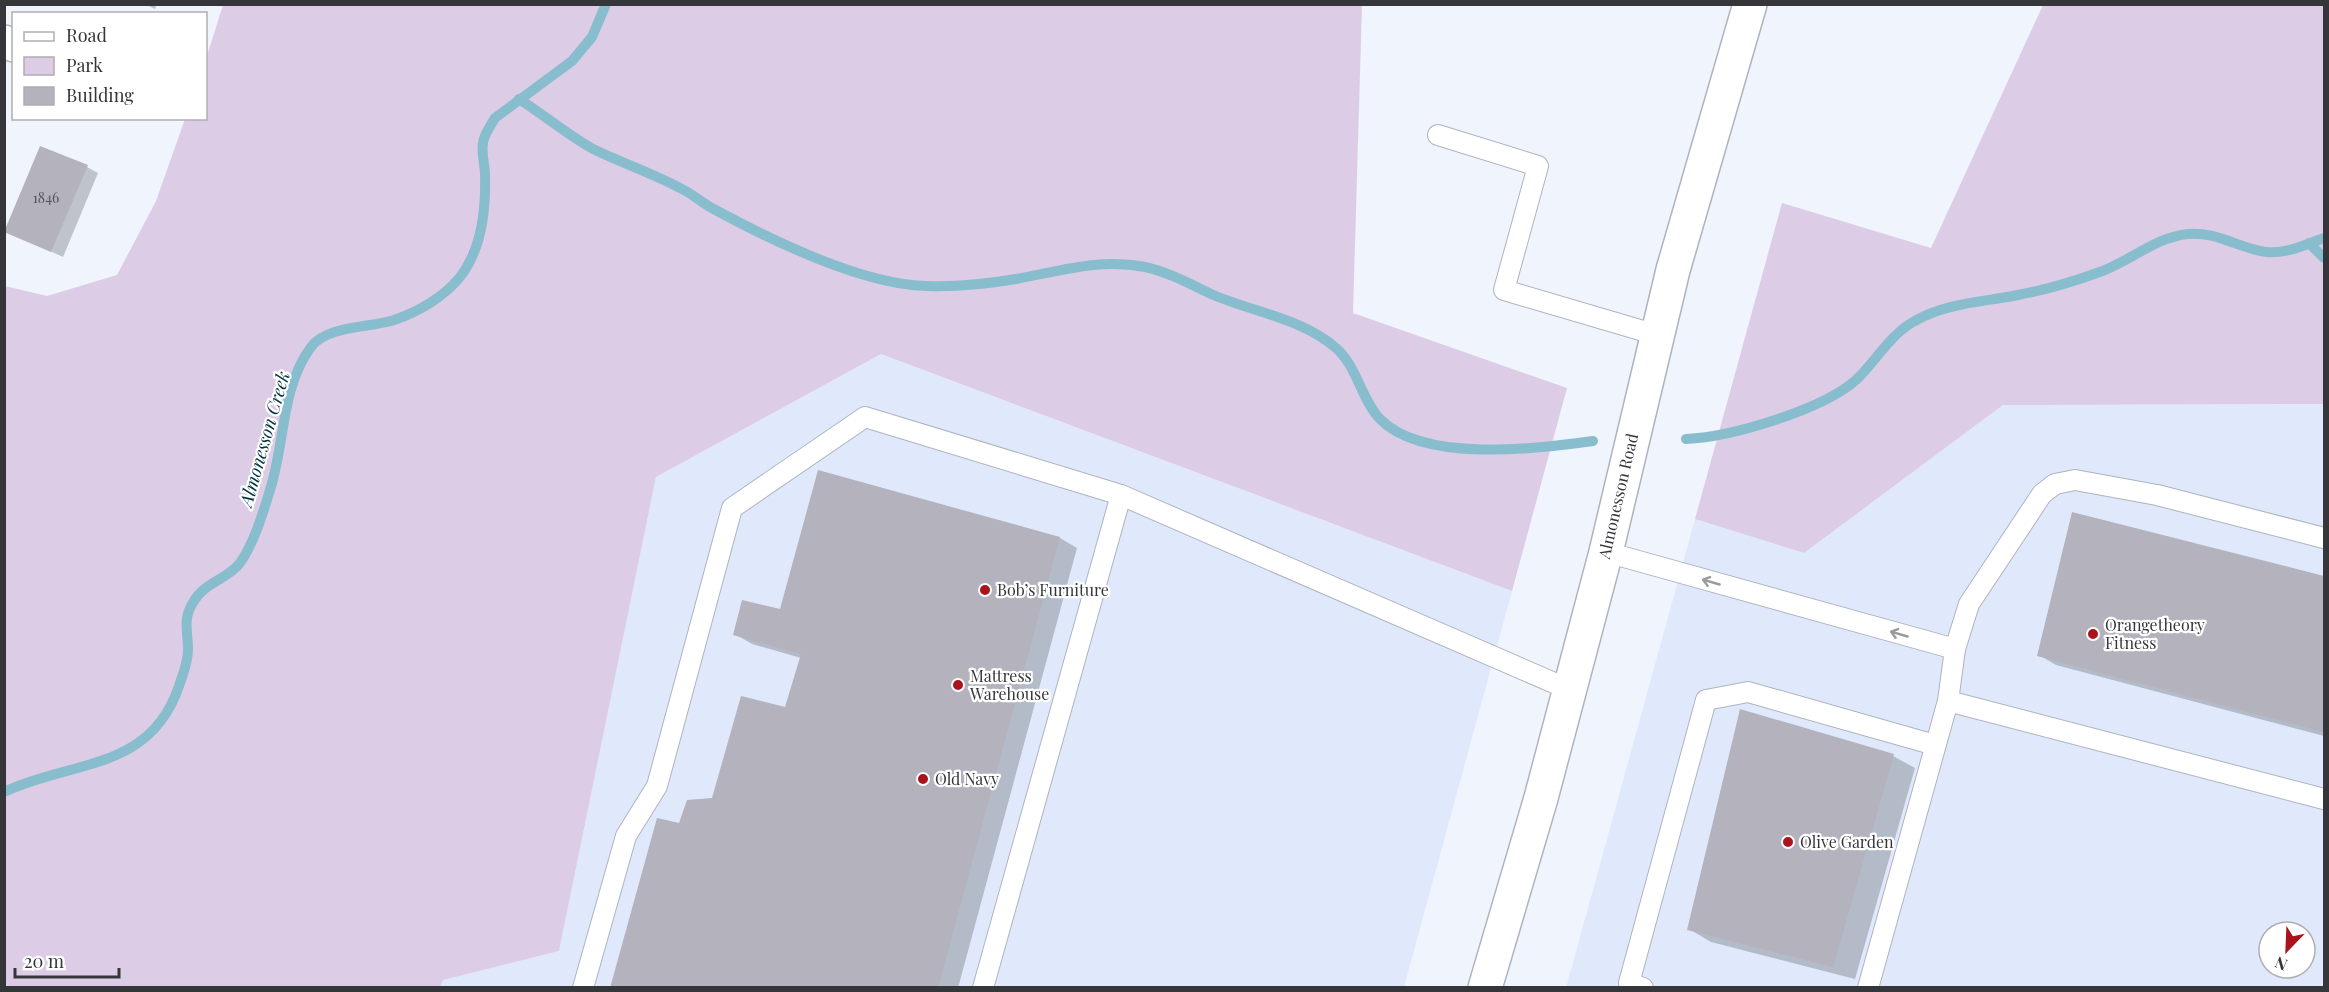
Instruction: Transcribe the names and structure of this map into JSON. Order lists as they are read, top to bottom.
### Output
{
  "streets": {
    "street": ["Almonesson Road"]
  },
  "water": ["Almonesson Creek"],
  "places": [
    "Bob’s Furniture",
    "Orangetheory Fitness",
    "Mattress Warehouse",
    "Old Navy",
    "Olive Garden"
  ],
  "house_numbers": ["1846"],
  "legend": ["Road", "Park", "Building"],
  "scale_bar": "20 m",
  "north": "bottom left"
}
